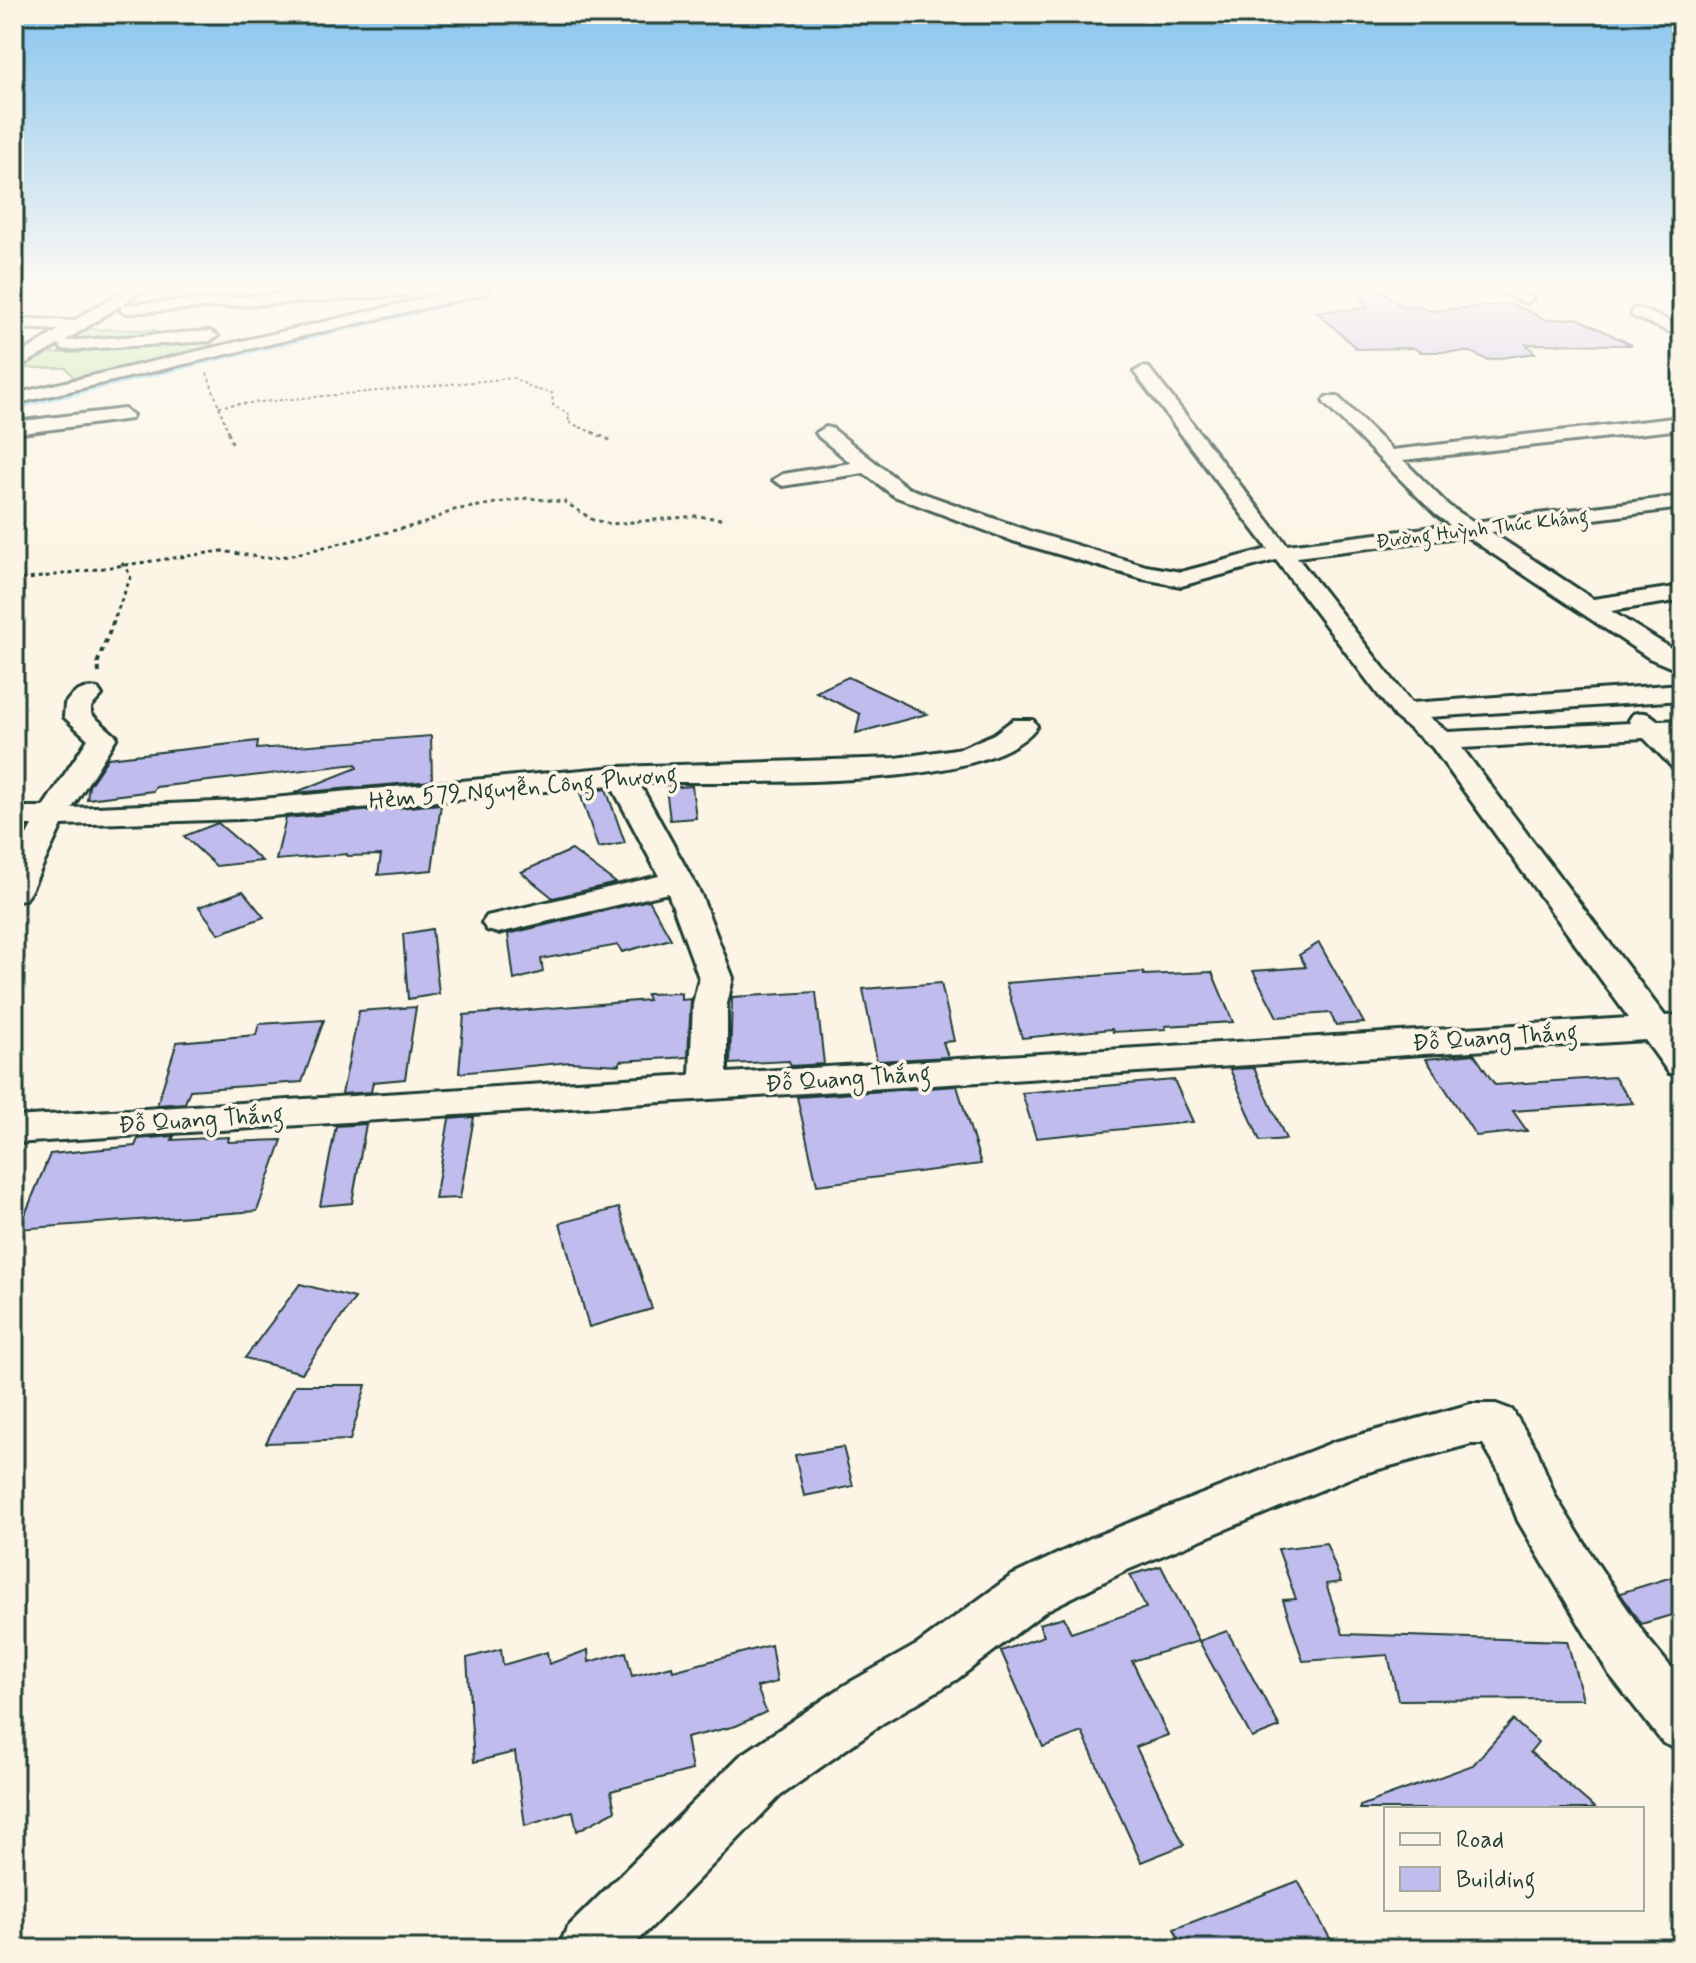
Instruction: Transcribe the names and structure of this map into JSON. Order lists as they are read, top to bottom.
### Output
{
  "streets": {
    "street": ["Đường Huỳnh Thúc Kháng", "Hẻm 579 Nguyễn Công Phương", "Đỗ Quang Thắng"]
  },
  "legend": ["Road", "Building"]
}
